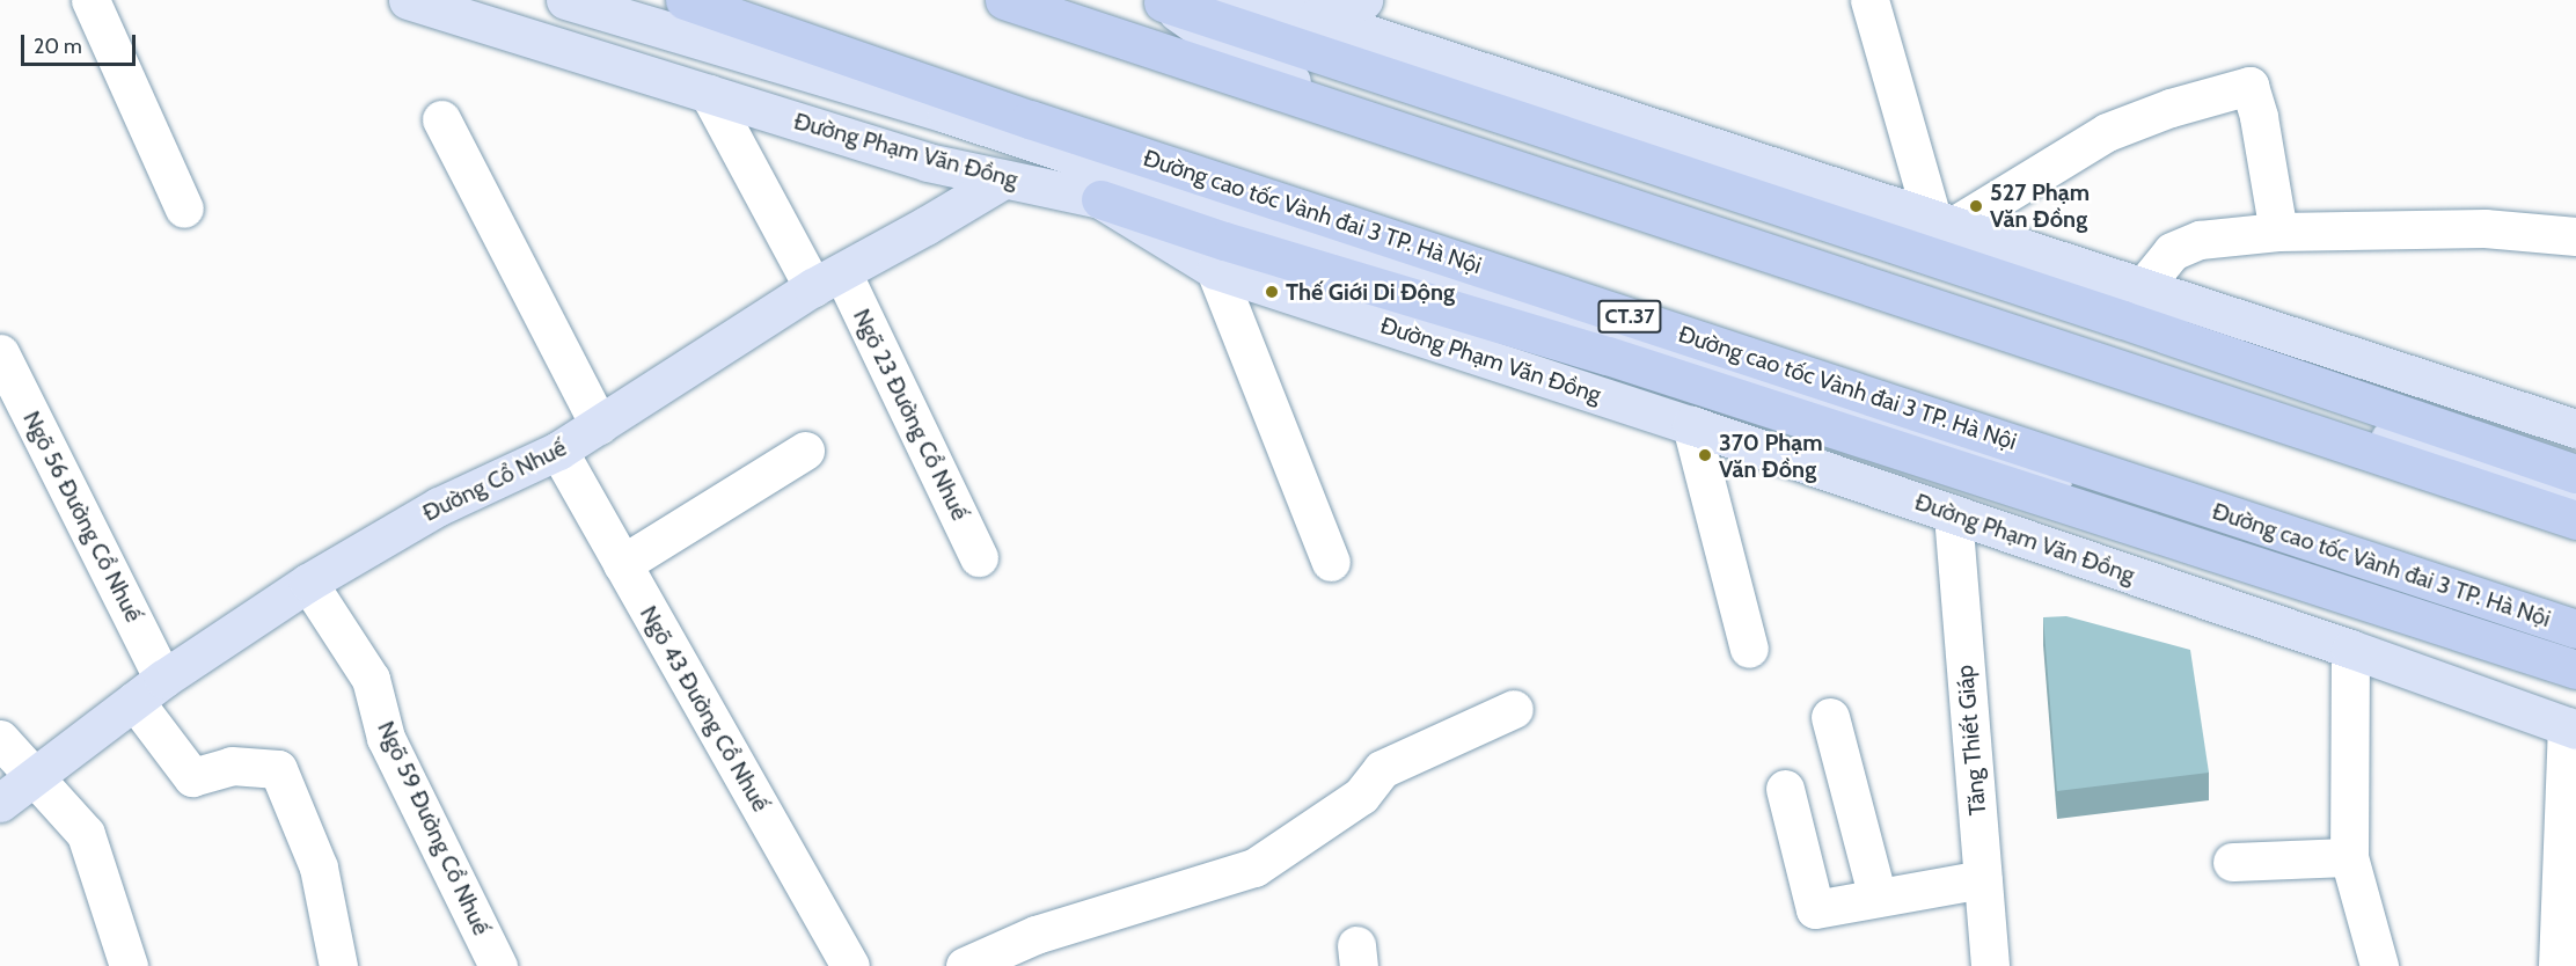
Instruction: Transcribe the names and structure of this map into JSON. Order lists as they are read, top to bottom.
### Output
{
  "streets": {
    "highway": ["Đường cao tốc Vành đai 3 TP. Hà Nội", "CT.37"],
    "main road": ["Đường Phạm Văn Đồng", "Đường Cổ Nhuế"],
    "street": [
      "Ngõ 23 Đường Cổ Nhuế",
      "Ngõ 56 Đường Cổ Nhuế",
      "Ngõ 43 Đường Cổ Nhuế",
      "Tăng Thiết Giáp",
      "Ngõ 59 Đường Cổ Nhuế"
    ]
  },
  "crossings": [
    ["Đường Phạm Văn Đồng", "Ngõ 23 Đường Cổ Nhuế"],
    ["Đường Phạm Văn Đồng", "Đường Cổ Nhuế"],
    ["Đường Phạm Văn Đồng", "Tăng Thiết Giáp"],
    ["Ngõ 23 Đường Cổ Nhuế", "Đường Cổ Nhuế"],
    ["Đường Cổ Nhuế", "Ngõ 56 Đường Cổ Nhuế"],
    ["Đường Cổ Nhuế", "Ngõ 43 Đường Cổ Nhuế"],
    ["Đường Cổ Nhuế", "Ngõ 59 Đường Cổ Nhuế"]
  ],
  "places": ["527 Phạm Văn Đồng", "Thế Giới Di Động", "370 Phạm Văn Đồng"],
  "scale_bar": "20 m"
}
